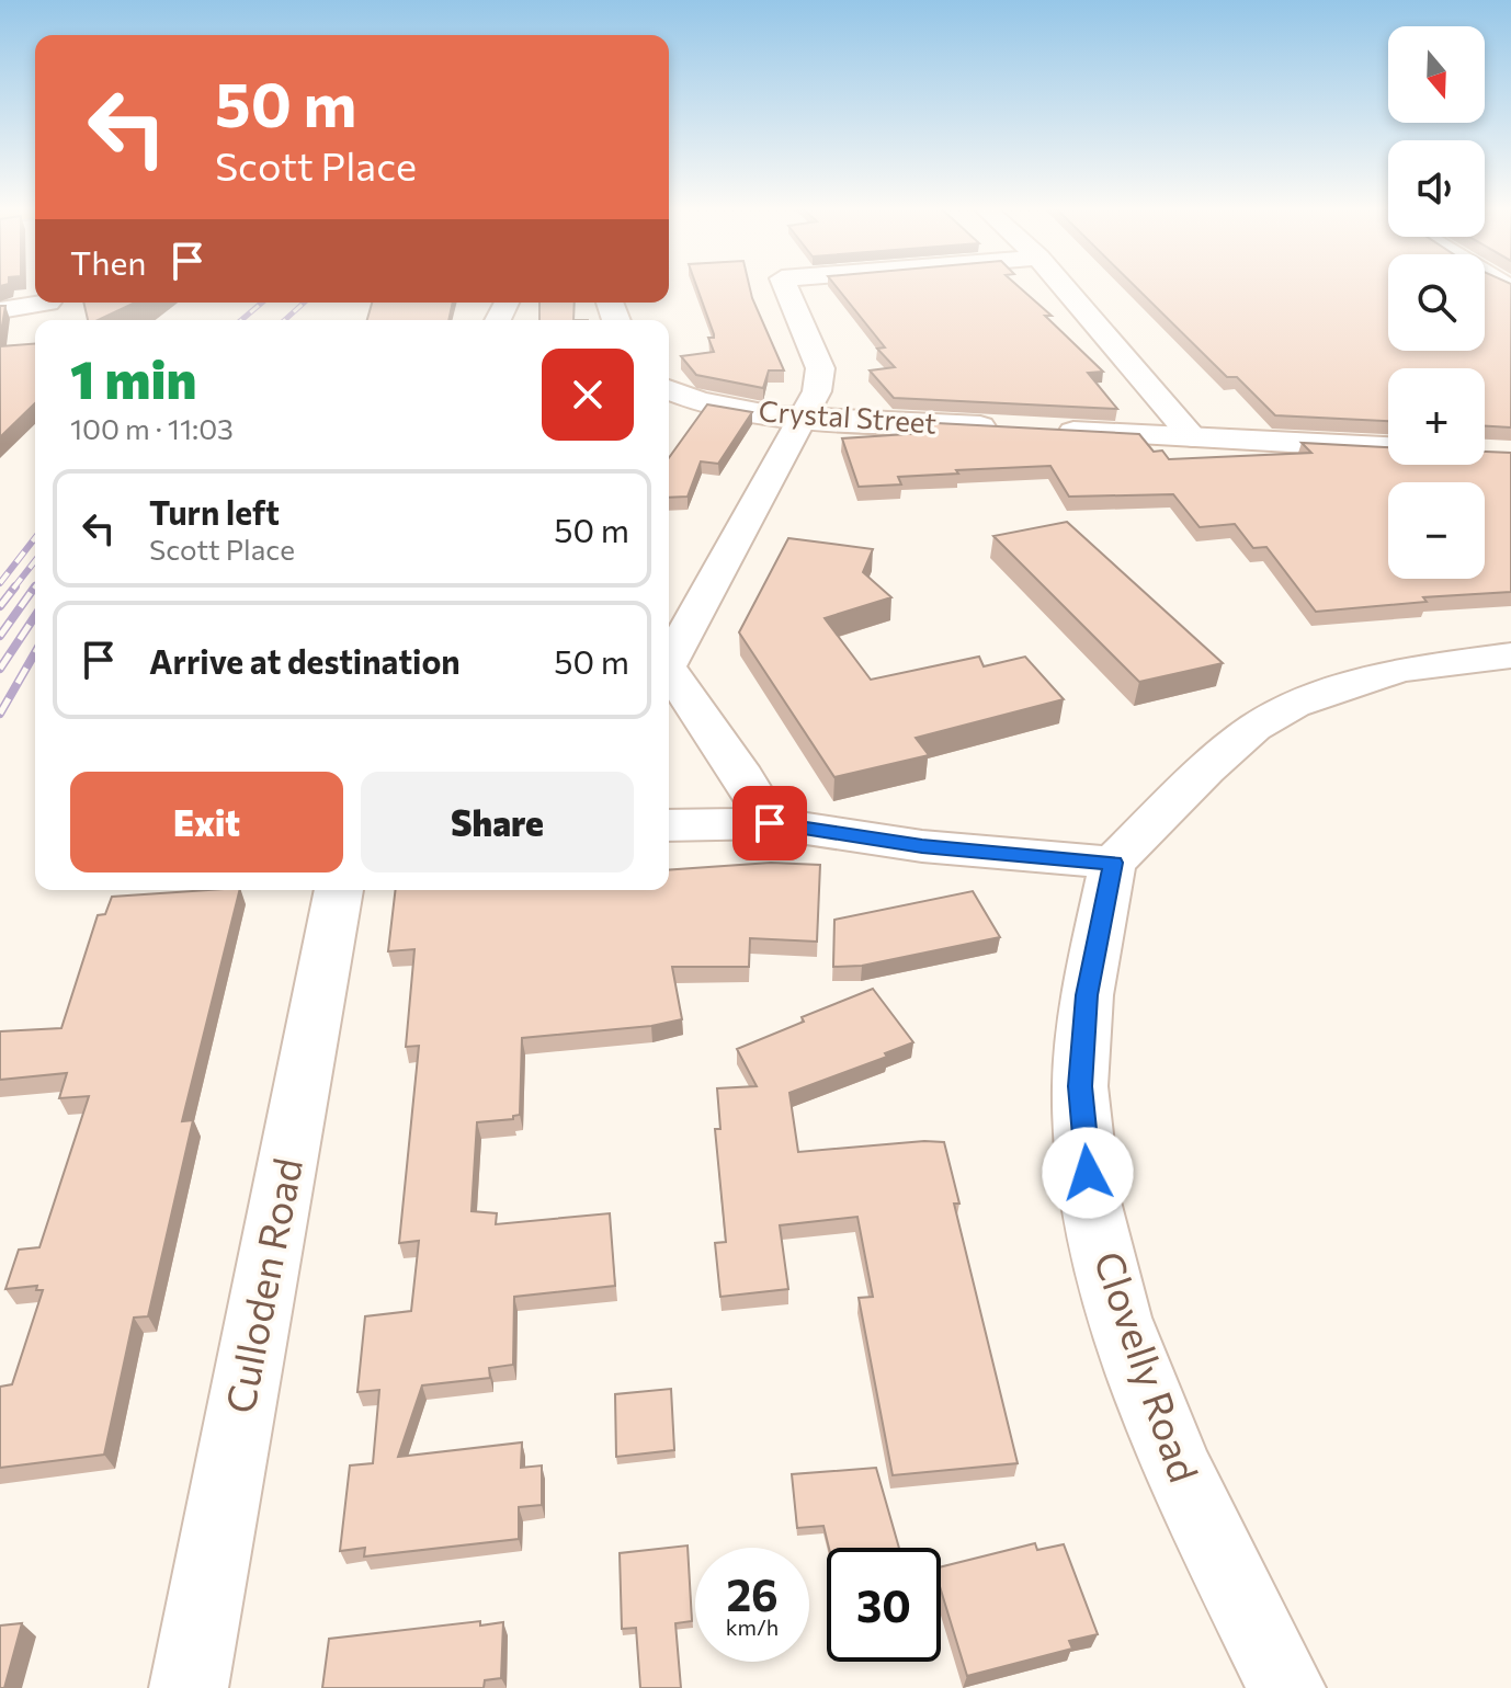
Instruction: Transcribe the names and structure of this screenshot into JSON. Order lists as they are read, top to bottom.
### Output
{
  "streets": {
    "street": ["Crystal Street", "Culloden Road", "Clovelly Road"]
  },
  "north": "bottom",
  "page": {
    "map_buttons": ["+", "−"],
    "turn": ["50 m", "Scott Place"],
    "then": "Then",
    "heading": ["1 min", "100 m · 11:03"],
    "list": [
      {
        "name": "Turn left",
        "note": "Scott Place",
        "value": "50 m"
      },
      {
        "name": "Arrive at destination",
        "value": "50 m"
      }
    ],
    "buttons": ["Exit", "Share"],
    "speed": "26 km/h",
    "limit": "30"
  }
}
